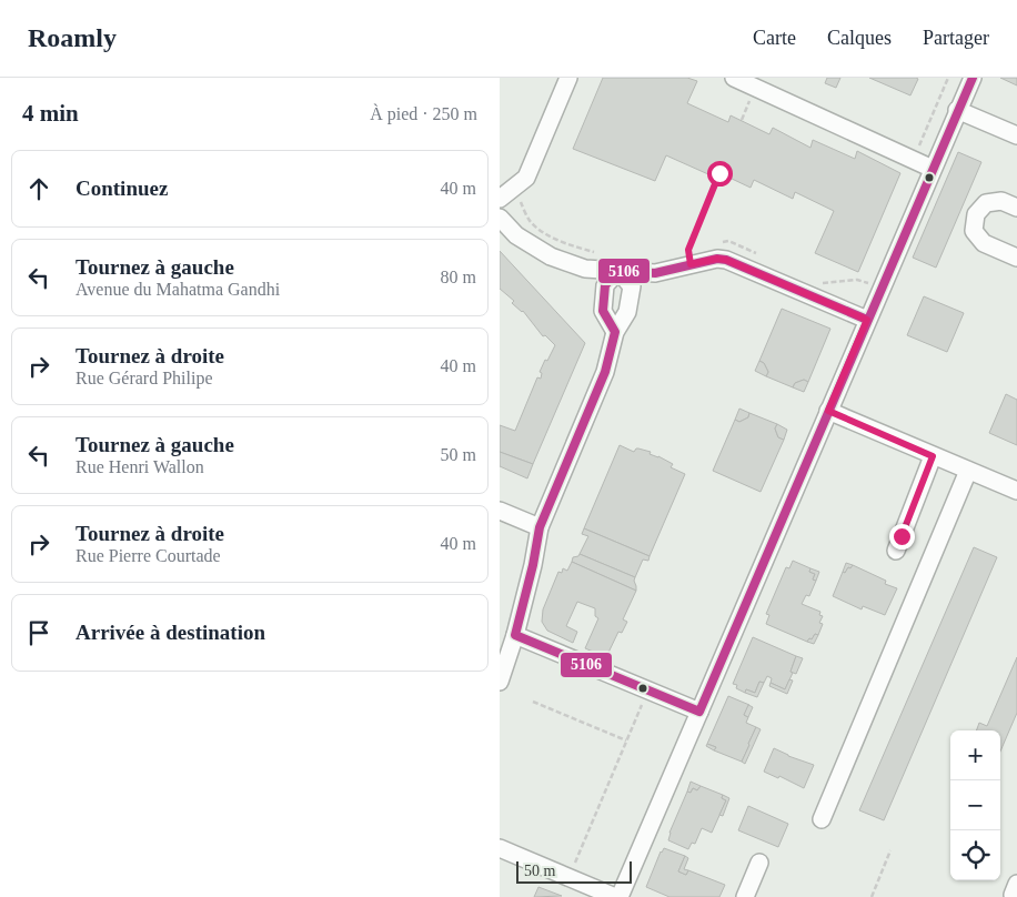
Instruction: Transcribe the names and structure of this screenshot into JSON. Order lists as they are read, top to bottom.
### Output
{
  "lines": ["transit line 5106"],
  "scale_bar": "50 m",
  "page": {
    "header": "Roamly",
    "nav": ["Carte", "Calques", "Partager"],
    "heading": ["4 min", "À pied · 250 m"],
    "list": [
      ["Continuez", "40 m"],
      ["Tournez à gauche", "Avenue du Mahatma Gandhi", "80 m"],
      ["Tournez à droite", "Rue Gérard Philipe", "40 m"],
      ["Tournez à gauche", "Rue Henri Wallon", "50 m"],
      ["Tournez à droite", "Rue Pierre Courtade", "40 m"],
      "Arrivée à destination"
    ],
    "map_buttons": ["+", "−"],
    "scale": "50 m"
  }
}
